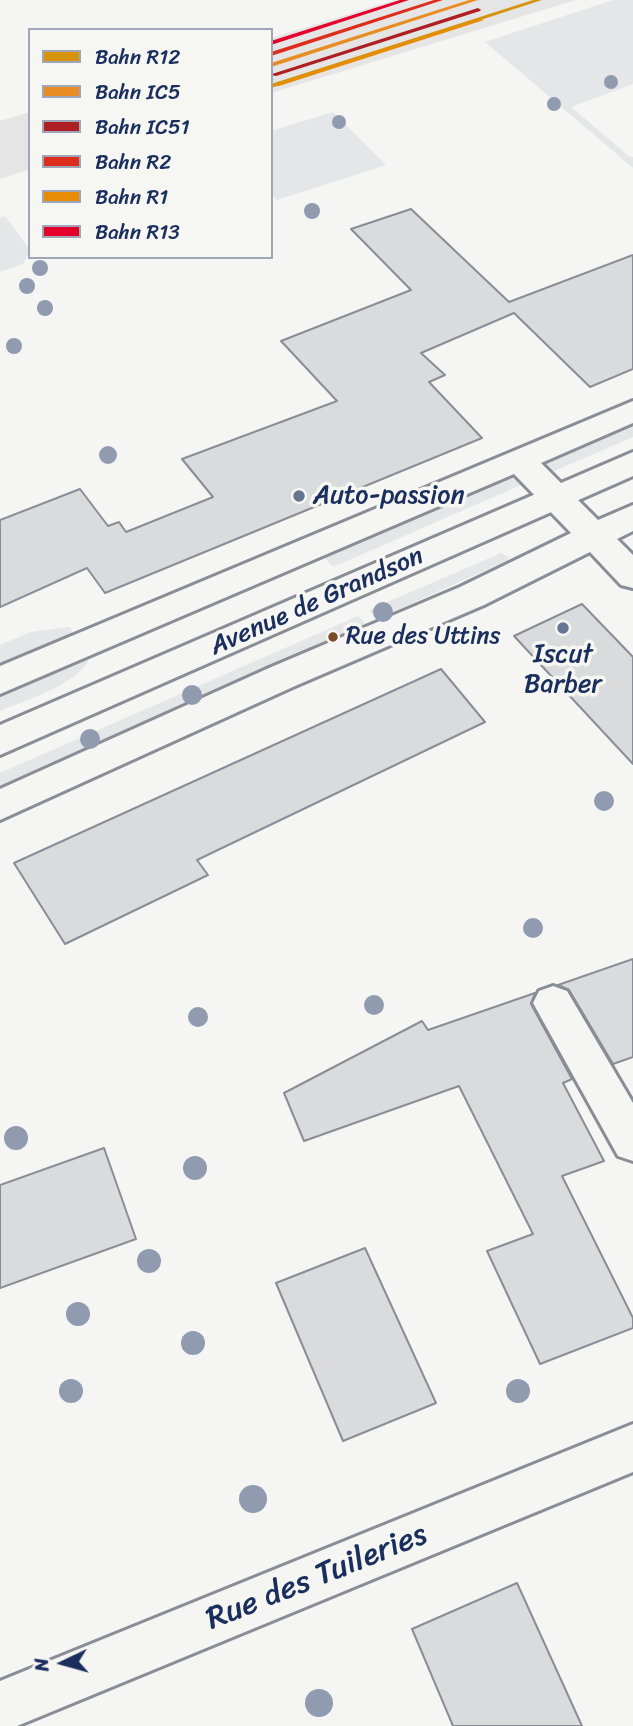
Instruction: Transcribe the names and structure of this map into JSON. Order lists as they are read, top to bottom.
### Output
{
  "streets": {
    "street": ["Avenue de Grandson", "Rue des Tuileries"]
  },
  "places": ["Auto-passion", "Iscut Barber", "Rue des Uttins"],
  "lines": [
    "rail line R12",
    "rail line IC5",
    "rail line R2",
    "rail line R13",
    "rail line IC51",
    "rail line R1"
  ],
  "legend": [
    "Bahn R12",
    "Bahn IC5",
    "Bahn IC51",
    "Bahn R2",
    "Bahn R1",
    "Bahn R13"
  ],
  "north": "left"
}
